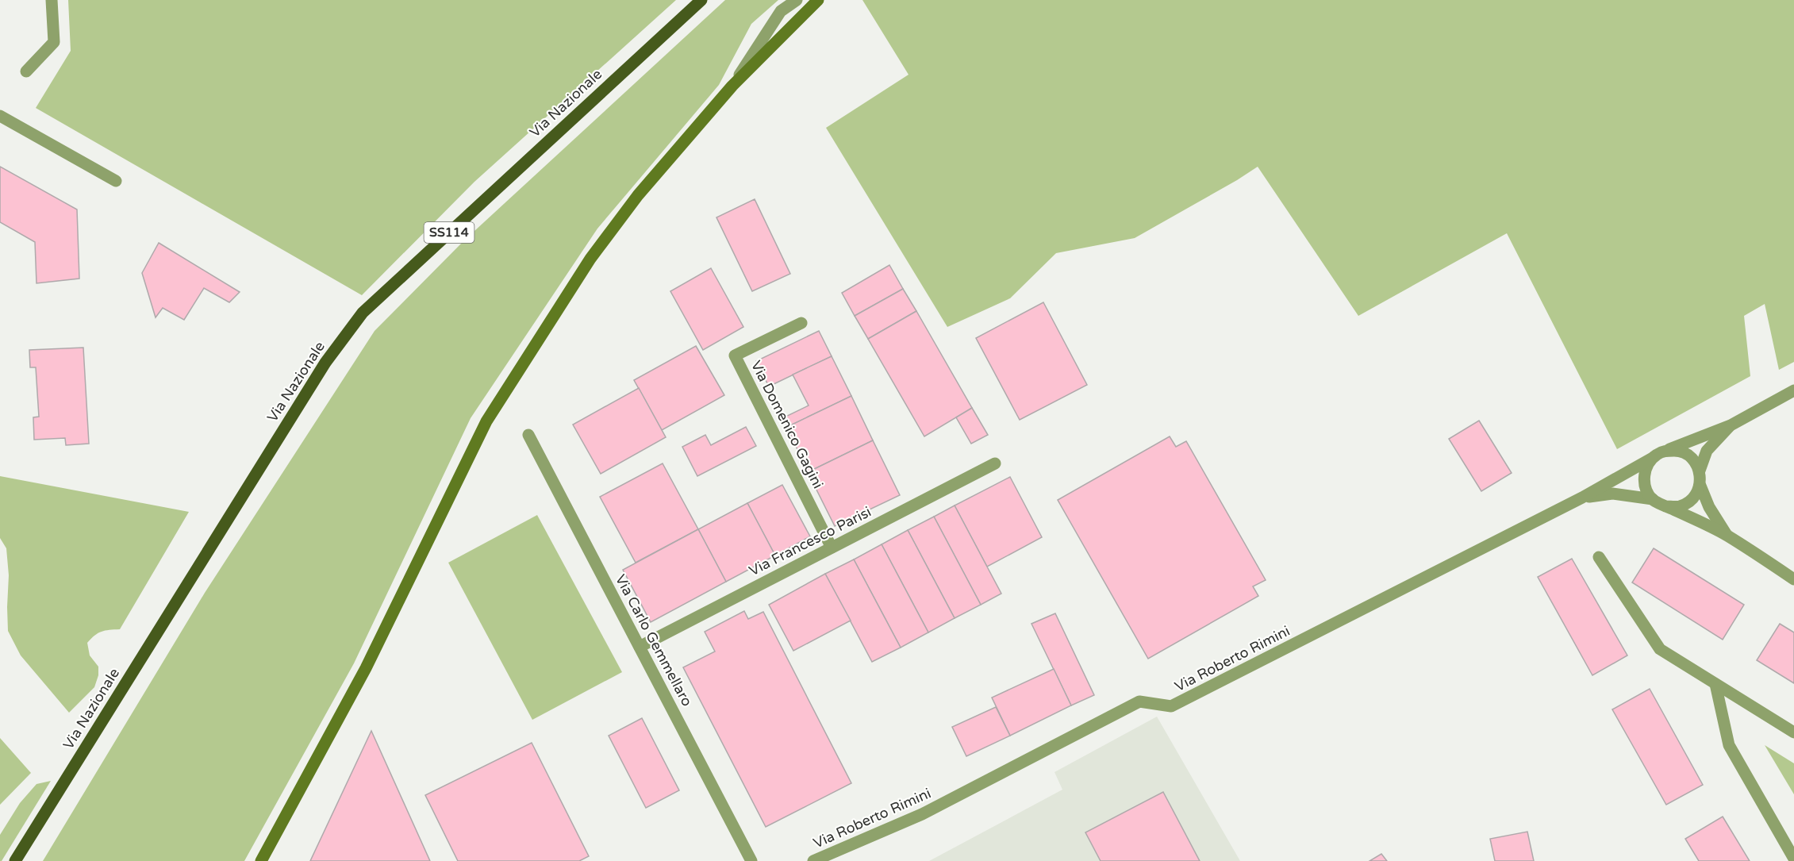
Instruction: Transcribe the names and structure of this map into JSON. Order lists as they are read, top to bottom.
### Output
{
  "streets": {
    "main road": ["Via Nazionale", "SS114"],
    "street": [
      "Via Domenico Gagini",
      "Via Francesco Parisi",
      "Via Carlo Gemmellaro",
      "Via Roberto Rimini"
    ]
  },
  "crossings": [
    ["Via Domenico Gagini", "Via Francesco Parisi"],
    ["Via Francesco Parisi", "Via Carlo Gemmellaro"]
  ]
}
